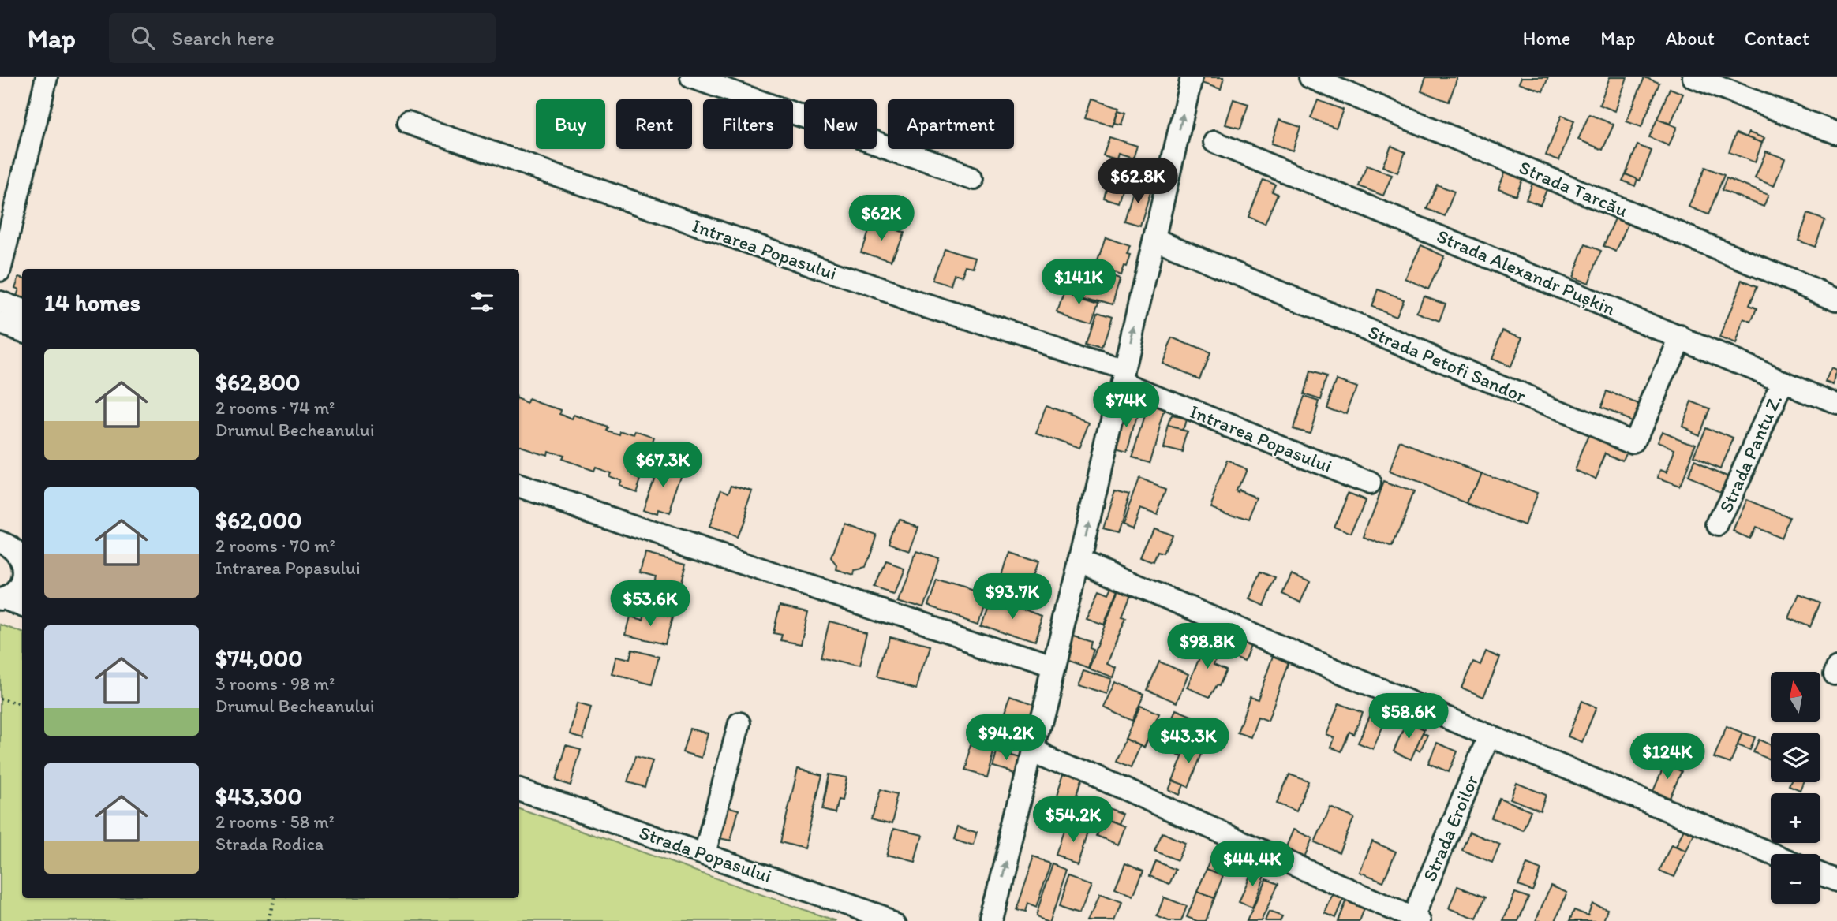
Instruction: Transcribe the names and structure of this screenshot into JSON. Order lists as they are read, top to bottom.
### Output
{
  "streets": {
    "street": [
      "Strada Tarcău",
      "Intrarea Popasului",
      "Strada Alexandr Pușkin",
      "Strada Petofi Sandor",
      "Strada Pantu Z.",
      "Strada Eroilor",
      "Strada Popasului"
    ]
  },
  "crossings": [
    ["Strada Alexandr Pușkin", "Strada Petofi Sandor"],
    ["Strada Alexandr Pușkin", "Strada Pantu Z."]
  ],
  "north": "top",
  "page": {
    "header": "Map",
    "search": "Search here",
    "nav": [
      "Home",
      "Map",
      "About",
      "Contact"
    ],
    "chip": [
      "Buy",
      "Rent",
      "Filters",
      "New",
      "Apartment"
    ],
    "price": [
      "$62.8K",
      "$62K",
      "$141K",
      "$74K",
      "$67.3K",
      "$93.7K",
      "$53.6K",
      "$98.8K",
      "$58.6K",
      "$94.2K",
      "$43.3K",
      "$124K",
      "$54.2K",
      "$44.4K"
    ],
    "heading": "14 homes",
    "list": [
      {
        "name": "$62,800",
        "note": "2 rooms · 74 m² · Drumul Becheanului"
      },
      {
        "name": "$62,000",
        "note": "2 rooms · 70 m² · Intrarea Popasului"
      },
      {
        "name": "$74,000",
        "note": "3 rooms · 98 m² · Drumul Becheanului"
      },
      {
        "name": "$43,300",
        "note": "2 rooms · 58 m² · Strada Rodica"
      }
    ],
    "map_buttons": ["+", "−"]
  }
}
